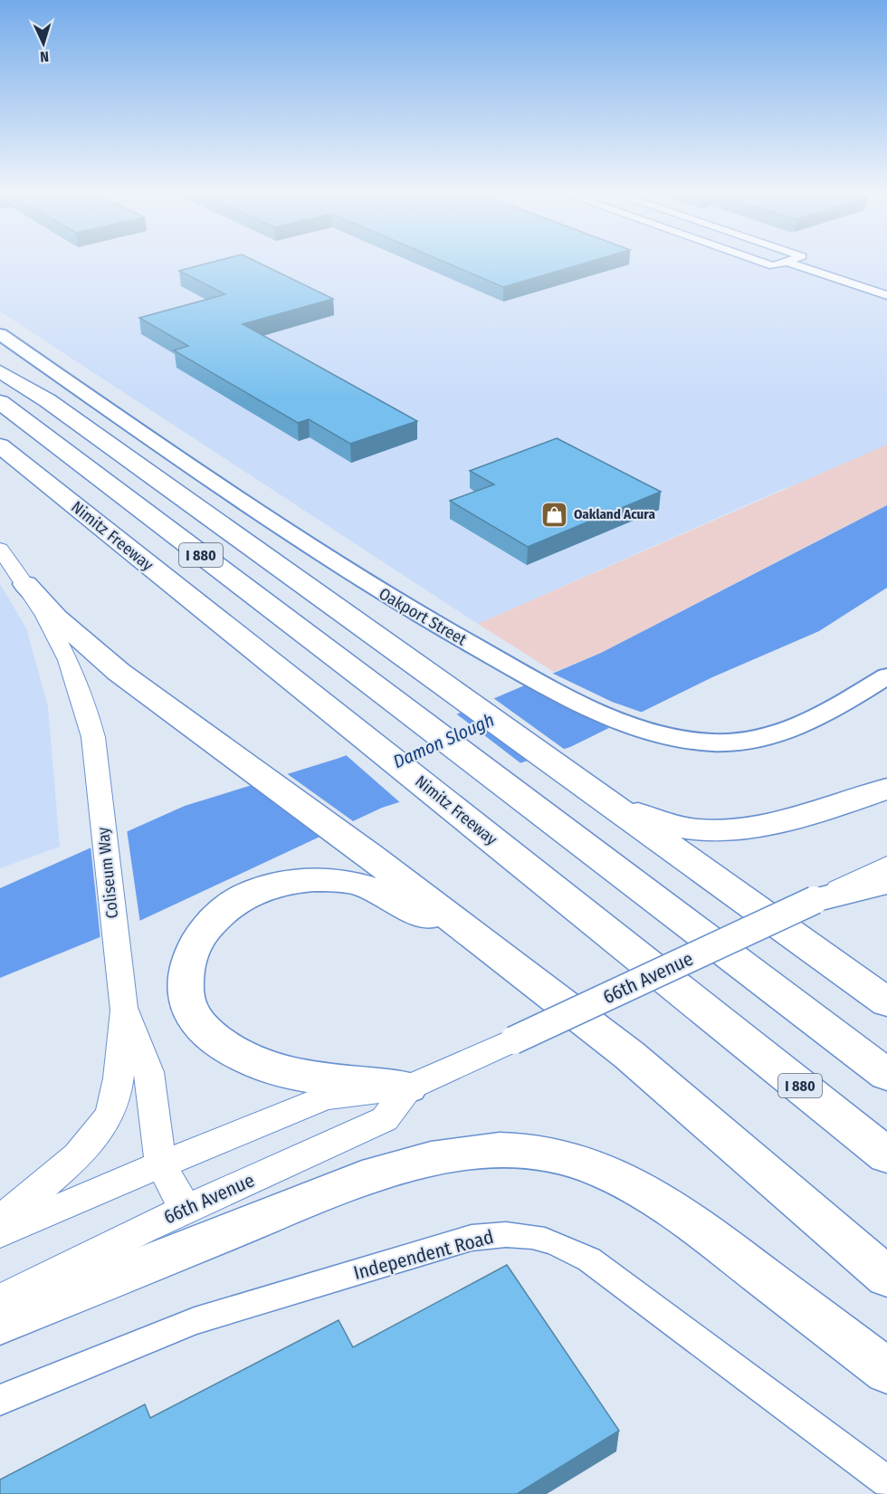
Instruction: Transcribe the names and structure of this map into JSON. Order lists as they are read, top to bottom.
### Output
{
  "streets": {
    "highway": ["Nimitz Freeway", "I 880"],
    "main road": ["Oakport Street"],
    "street": ["Coliseum Way", "66th Avenue", "Independent Road"]
  },
  "crossings": [
    ["Coliseum Way", "66th Avenue"]
  ],
  "water": ["Damon Slough"],
  "places": {
    "shop": ["Oakland Acura"]
  },
  "north": "bottom"
}
